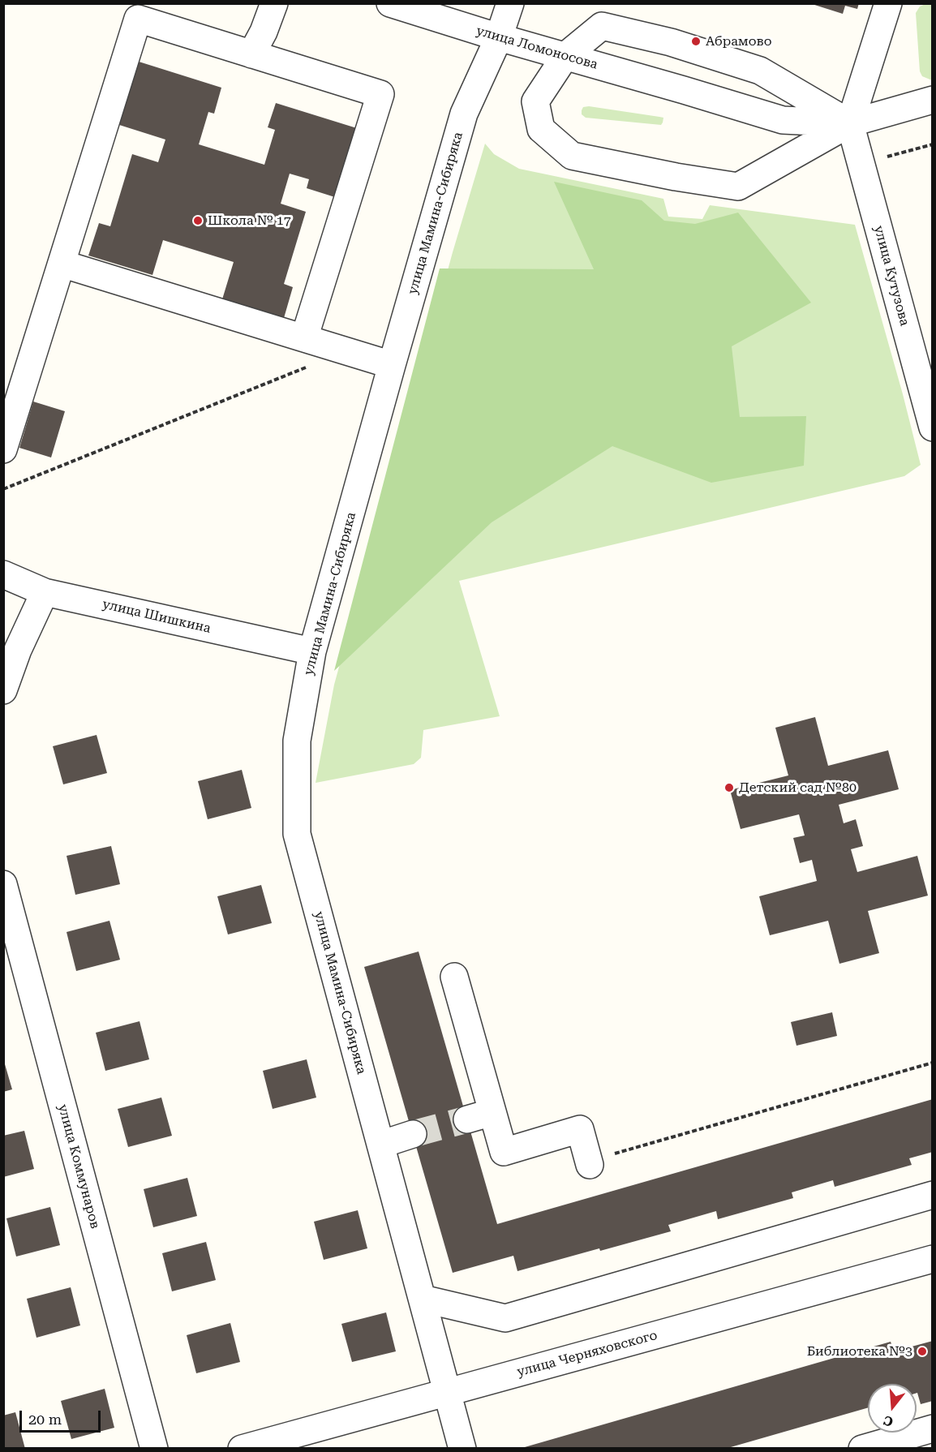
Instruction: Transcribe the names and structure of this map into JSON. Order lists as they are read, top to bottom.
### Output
{
  "streets": {
    "street": [
      "улица Ломоносова",
      "улица Мамина-Сибиряка",
      "улица Кутузова",
      "улица Шишкина",
      "улица Коммунаров",
      "улица Черняховского"
    ]
  },
  "crossings": [
    ["улица Ломоносова", "улица Мамина-Сибиряка"],
    ["улица Ломоносова", "улица Кутузова"],
    ["улица Мамина-Сибиряка", "улица Шишкина"],
    ["улица Мамина-Сибиряка", "улица Черняховского"]
  ],
  "places": [
    "Абрамово",
    "Школа № 17",
    "Детский сад №80",
    "Библиотека №3"
  ],
  "scale_bar": "20 m",
  "north": "bottom"
}
